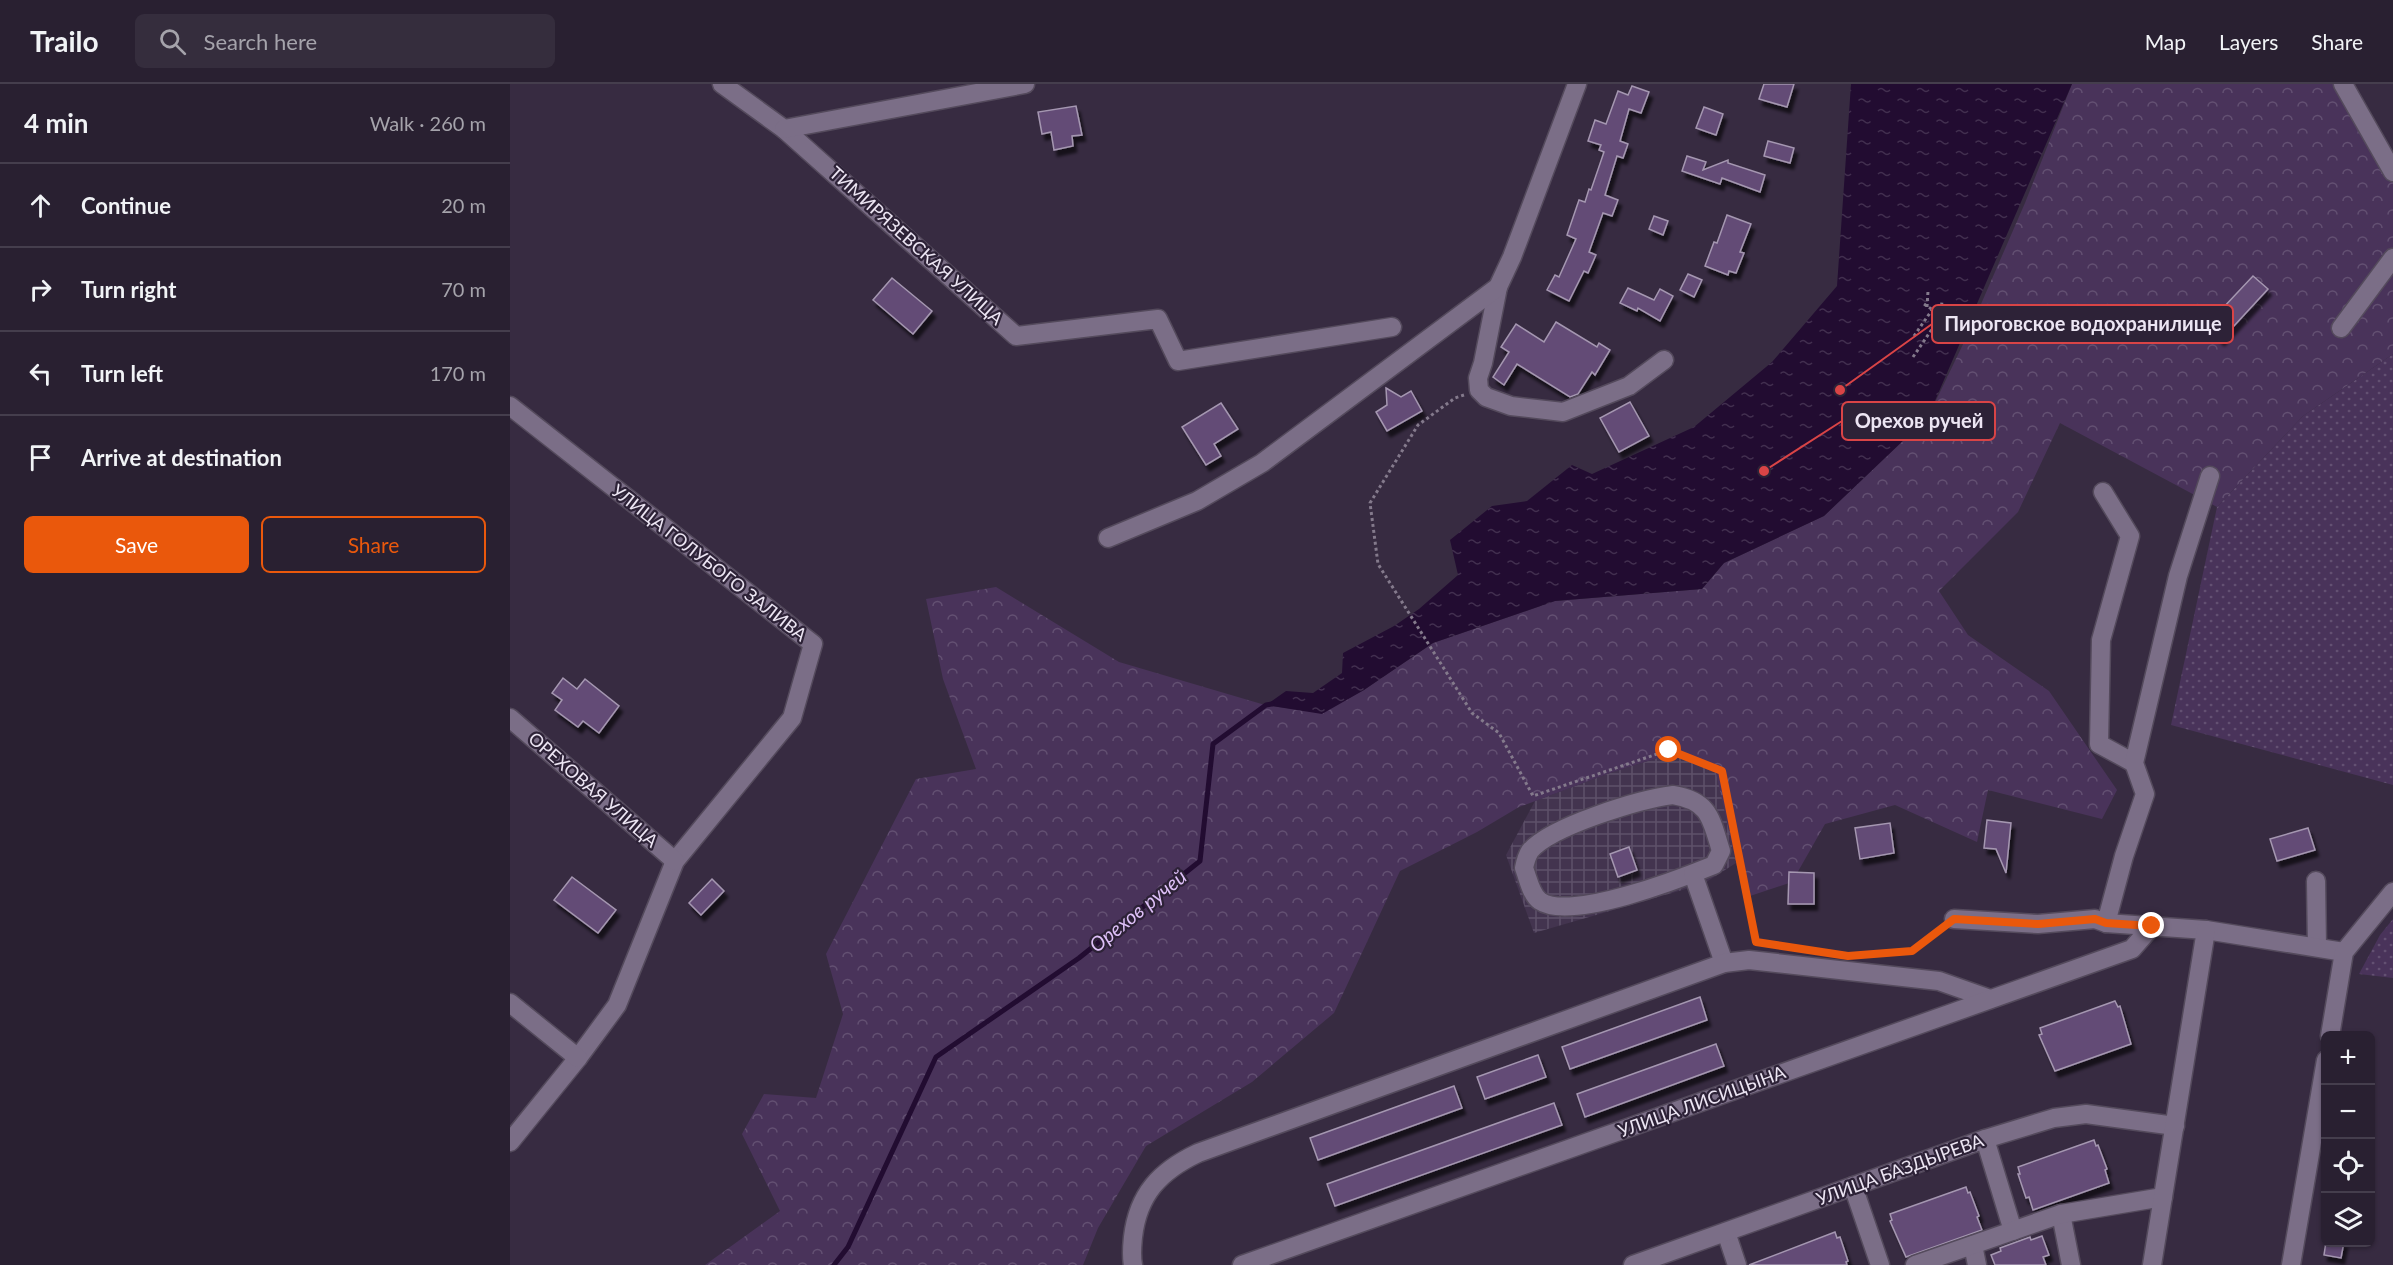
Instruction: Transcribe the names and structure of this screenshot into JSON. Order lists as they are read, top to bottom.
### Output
{
  "streets": {
    "street": [
      "ТИМИРЯЗЕВСКАЯ УЛИЦА",
      "УЛИЦА ГОЛУБОГО ЗАЛИВА",
      "ОРЕХОВАЯ УЛИЦА",
      "УЛИЦА ЛИСИЦЫНА",
      "УЛИЦА БАЗДЫРЕВА"
    ]
  },
  "crossings": [
    ["УЛИЦА ГОЛУБОГО ЗАЛИВА", "ОРЕХОВАЯ УЛИЦА"]
  ],
  "water": ["Орехов ручей"],
  "places": ["Пироговское водохранилище", "Орехов ручей"],
  "page": {
    "header": "Trailo",
    "search": "Search here",
    "nav": ["Map", "Layers", "Share"],
    "heading": ["4 min", "Walk · 260 m"],
    "list": [
      ["Continue", "20 m"],
      ["Turn right", "70 m"],
      ["Turn left", "170 m"],
      "Arrive at destination"
    ],
    "buttons": ["Save", "Share"],
    "map_buttons": ["+", "−"]
  }
}
